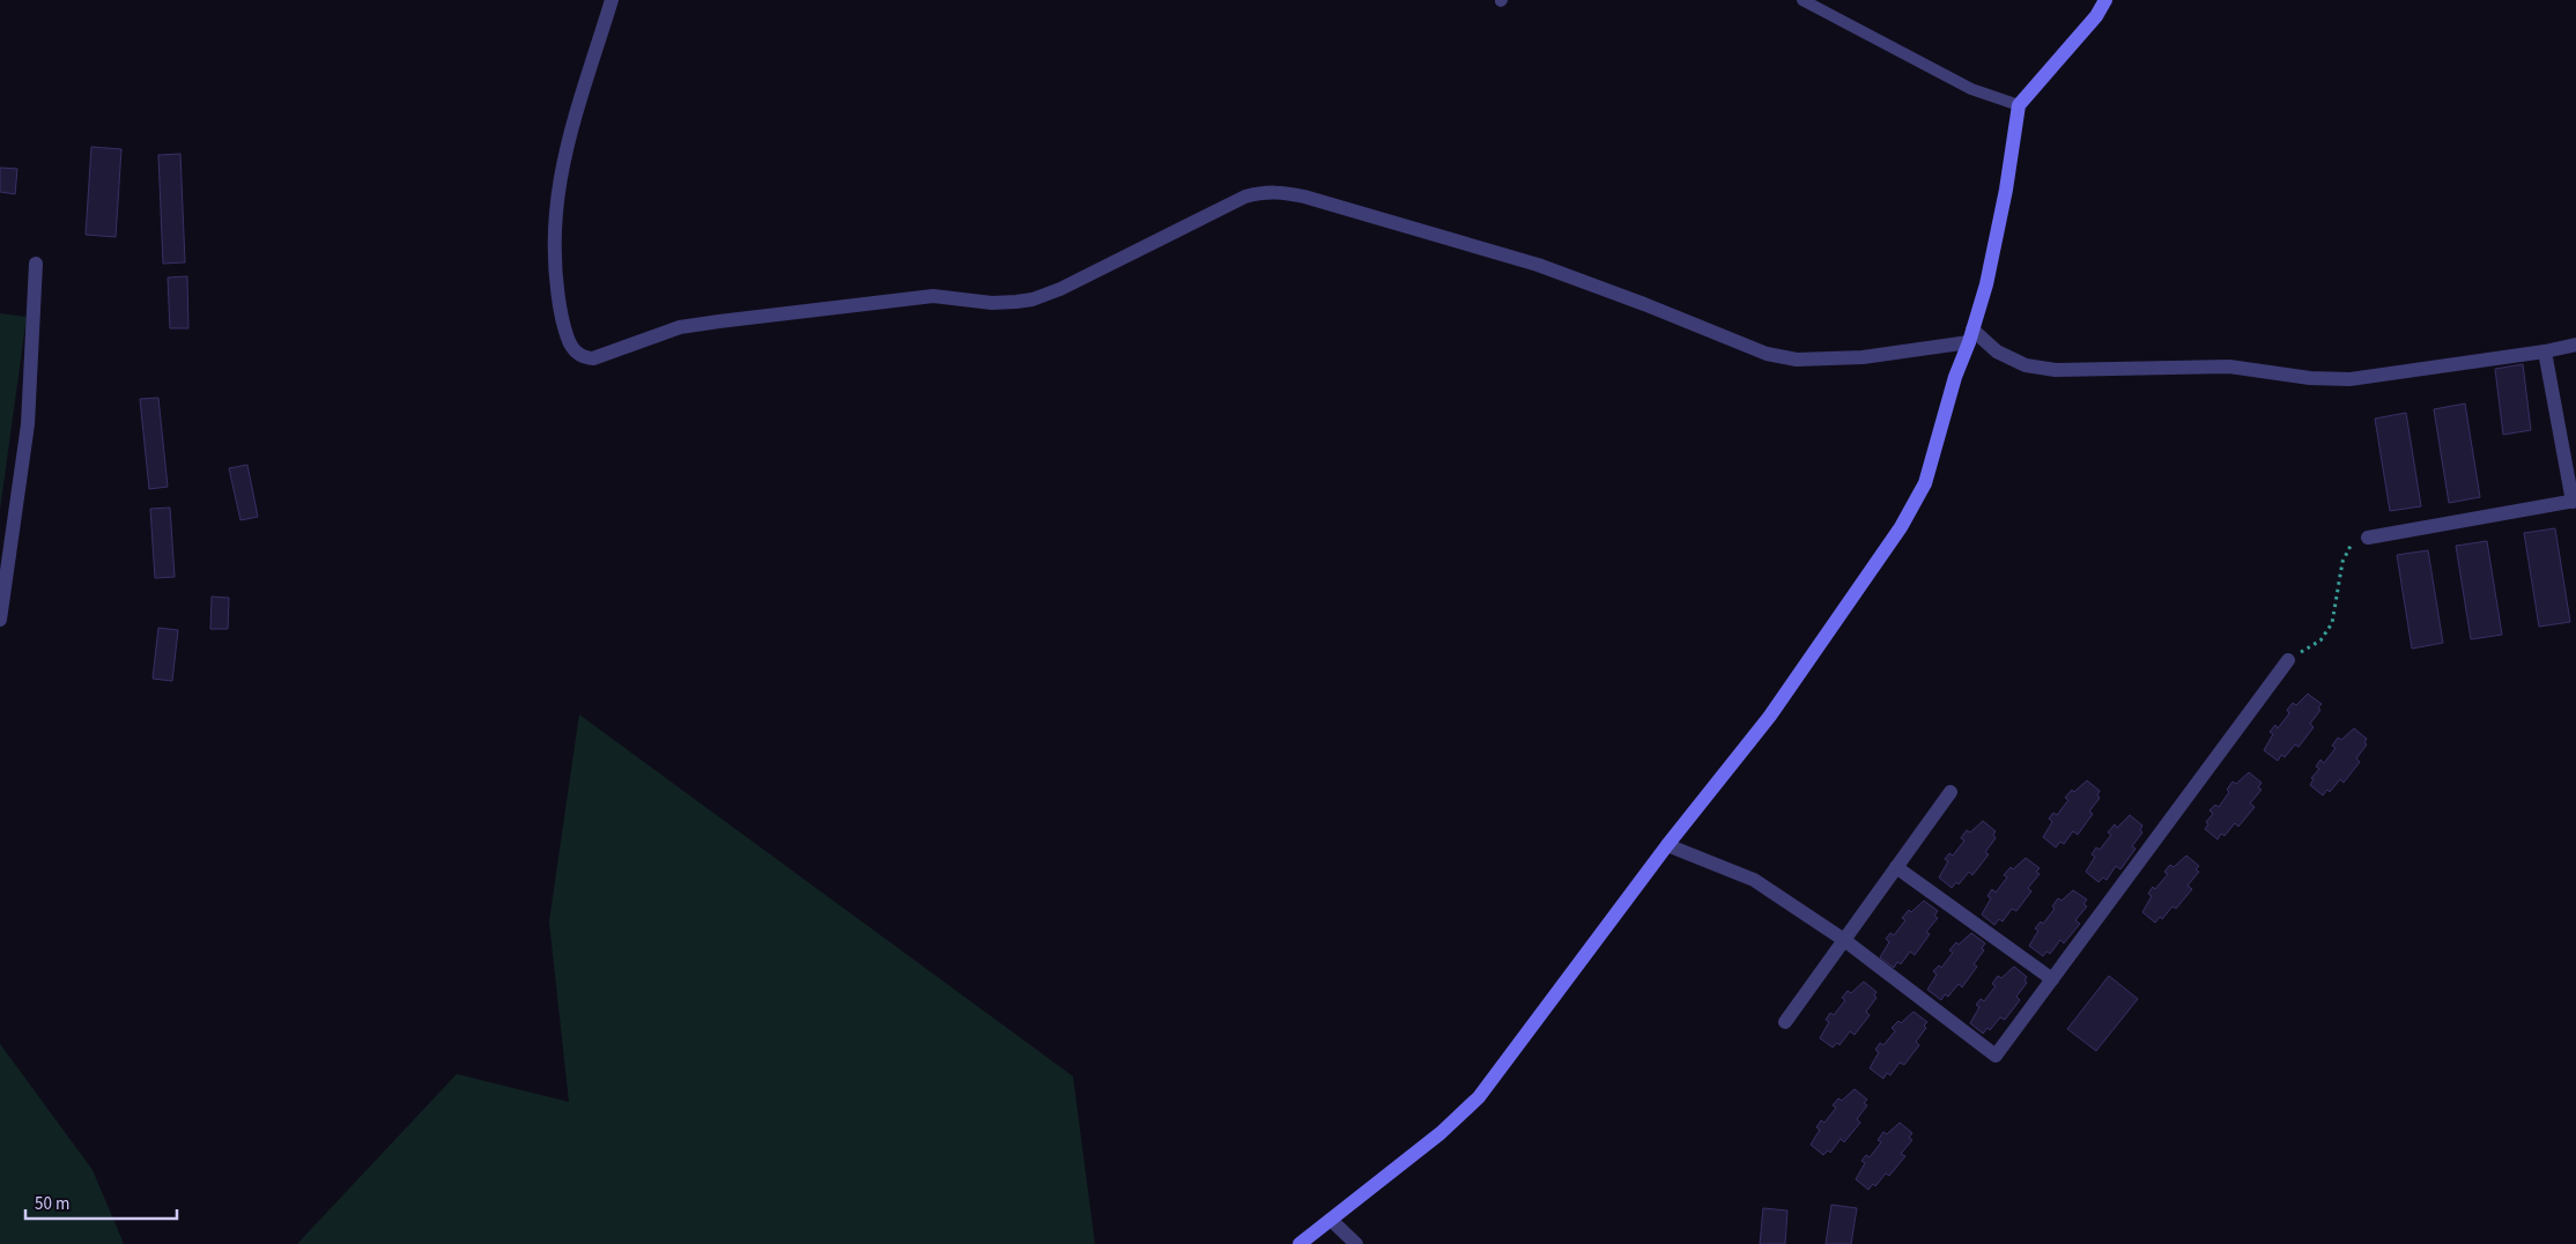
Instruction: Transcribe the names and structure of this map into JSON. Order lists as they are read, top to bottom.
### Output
{
  "scale_bar": "50 m"
}
